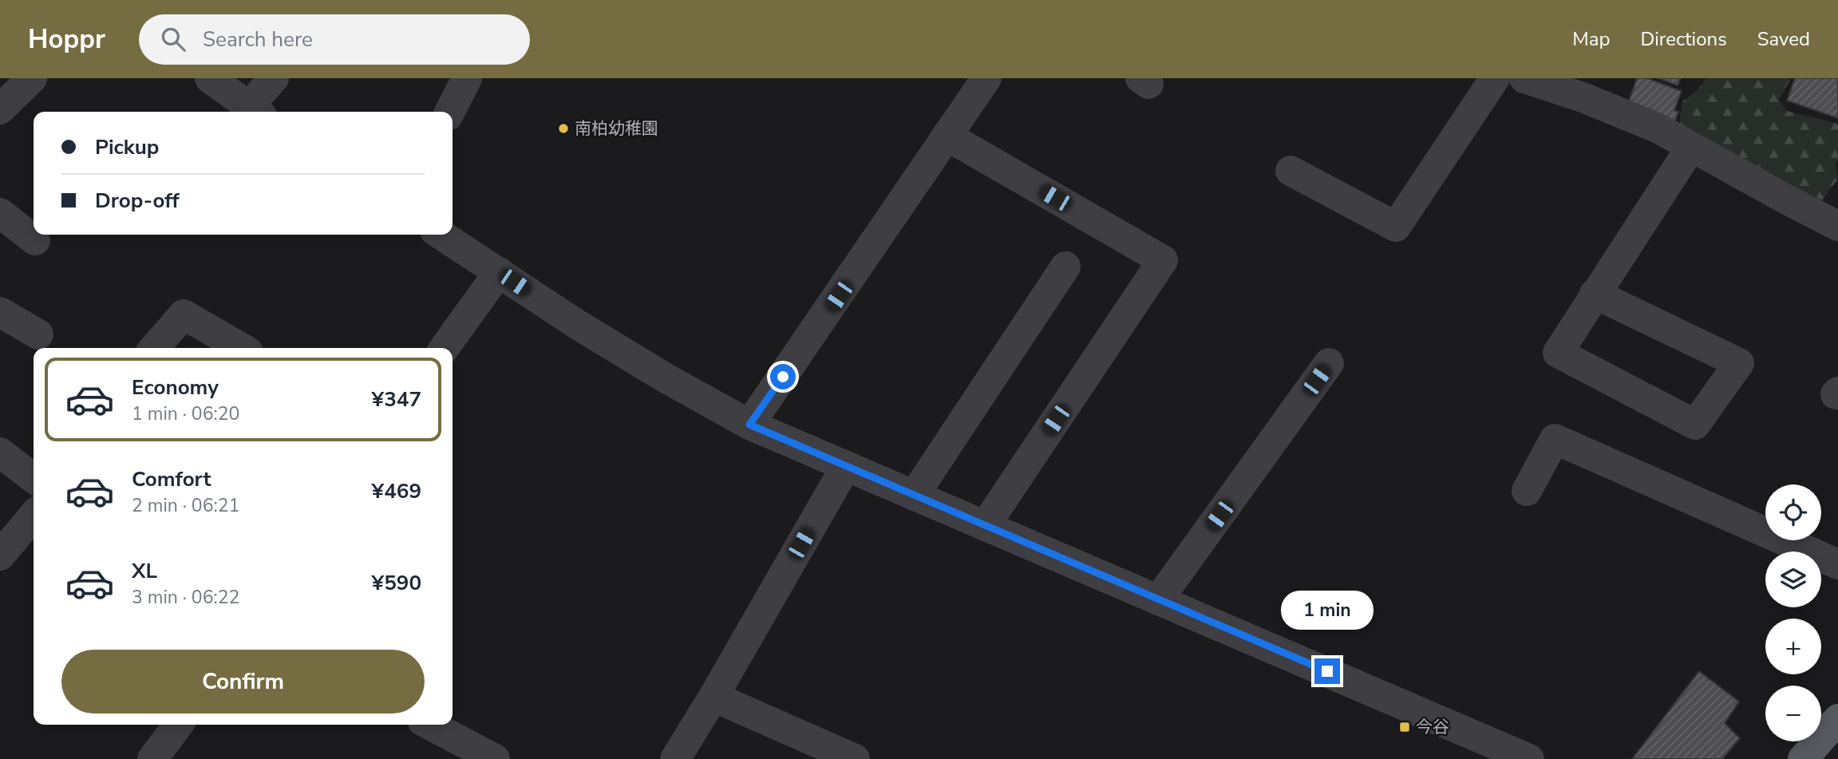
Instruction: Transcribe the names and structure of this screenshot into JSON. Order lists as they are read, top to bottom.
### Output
{
  "places": {
    "other": ["南柏幼稚園"],
    "transit": ["今谷"]
  },
  "page": {
    "header": "Hoppr",
    "search": "Search here",
    "nav": ["Map", "Directions", "Saved"],
    "banner": ["Pickup", "Drop-off"],
    "list": [
      {
        "name": "Economy",
        "note": "1 min · 06:20",
        "value": "¥347"
      },
      {
        "name": "Comfort",
        "note": "2 min · 06:21",
        "value": "¥469"
      },
      {
        "name": "XL",
        "note": "3 min · 06:22",
        "value": "¥590"
      }
    ],
    "map_buttons": ["+", "−"],
    "bubble": "1 min",
    "buttons": "Confirm"
  }
}
